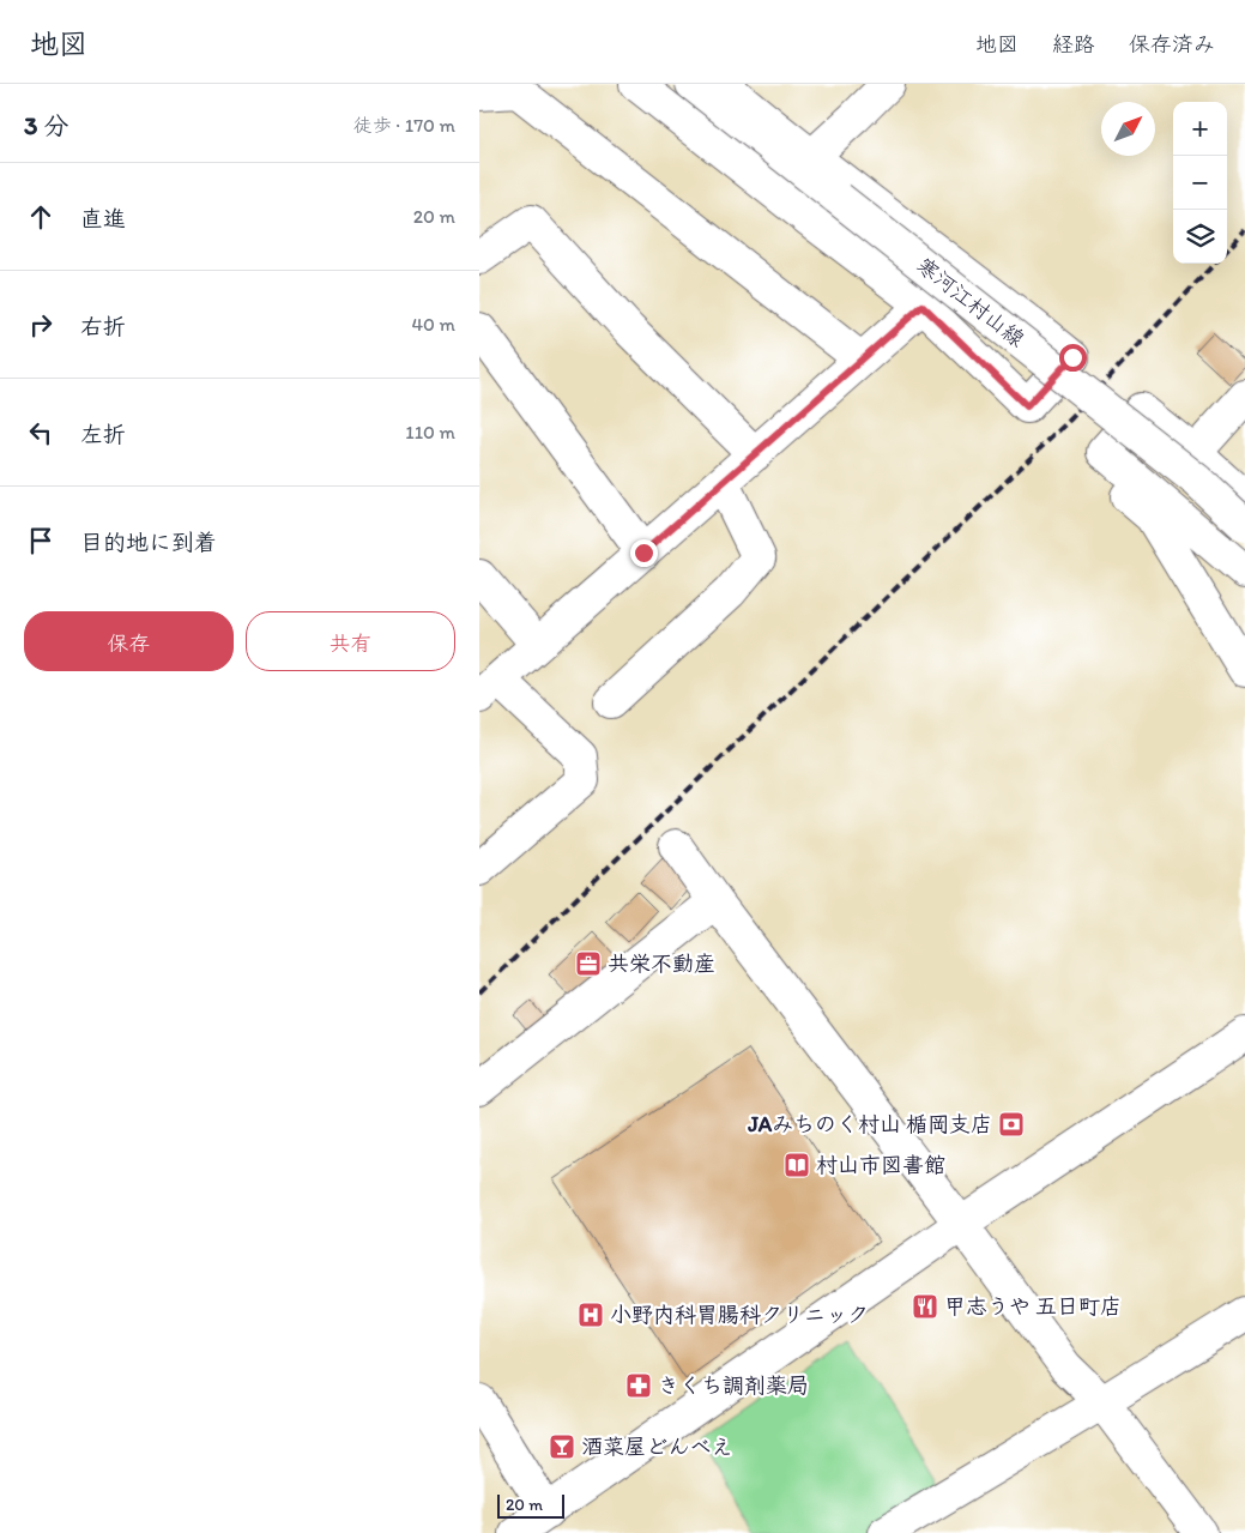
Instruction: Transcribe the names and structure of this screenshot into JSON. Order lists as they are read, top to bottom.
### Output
{
  "streets": {
    "street": ["寒河江村山線"]
  },
  "places": {
    "office": ["共栄不動産"],
    "bank": ["JAみちのく村山 楯岡支店"],
    "library": ["村山市図書館"],
    "restaurant": ["甲志うや 五日町店"],
    "hospital": ["小野内科胃腸科クリニック"],
    "pharmacy": ["きくち調剤薬局"],
    "bar": ["酒菜屋どんべえ"]
  },
  "scale_bar": "20 m",
  "north": "top right",
  "page": {
    "header": "地図",
    "nav": ["地図", "経路", "保存済み"],
    "heading": ["3 分", "徒歩 · 170 m"],
    "map_buttons": ["+", "−"],
    "list": [
      ["直進", "20 m"],
      ["右折", "40 m"],
      ["左折", "110 m"],
      "目的地に到着"
    ],
    "buttons": ["保存", "共有"],
    "scale": "20 m"
  }
}
